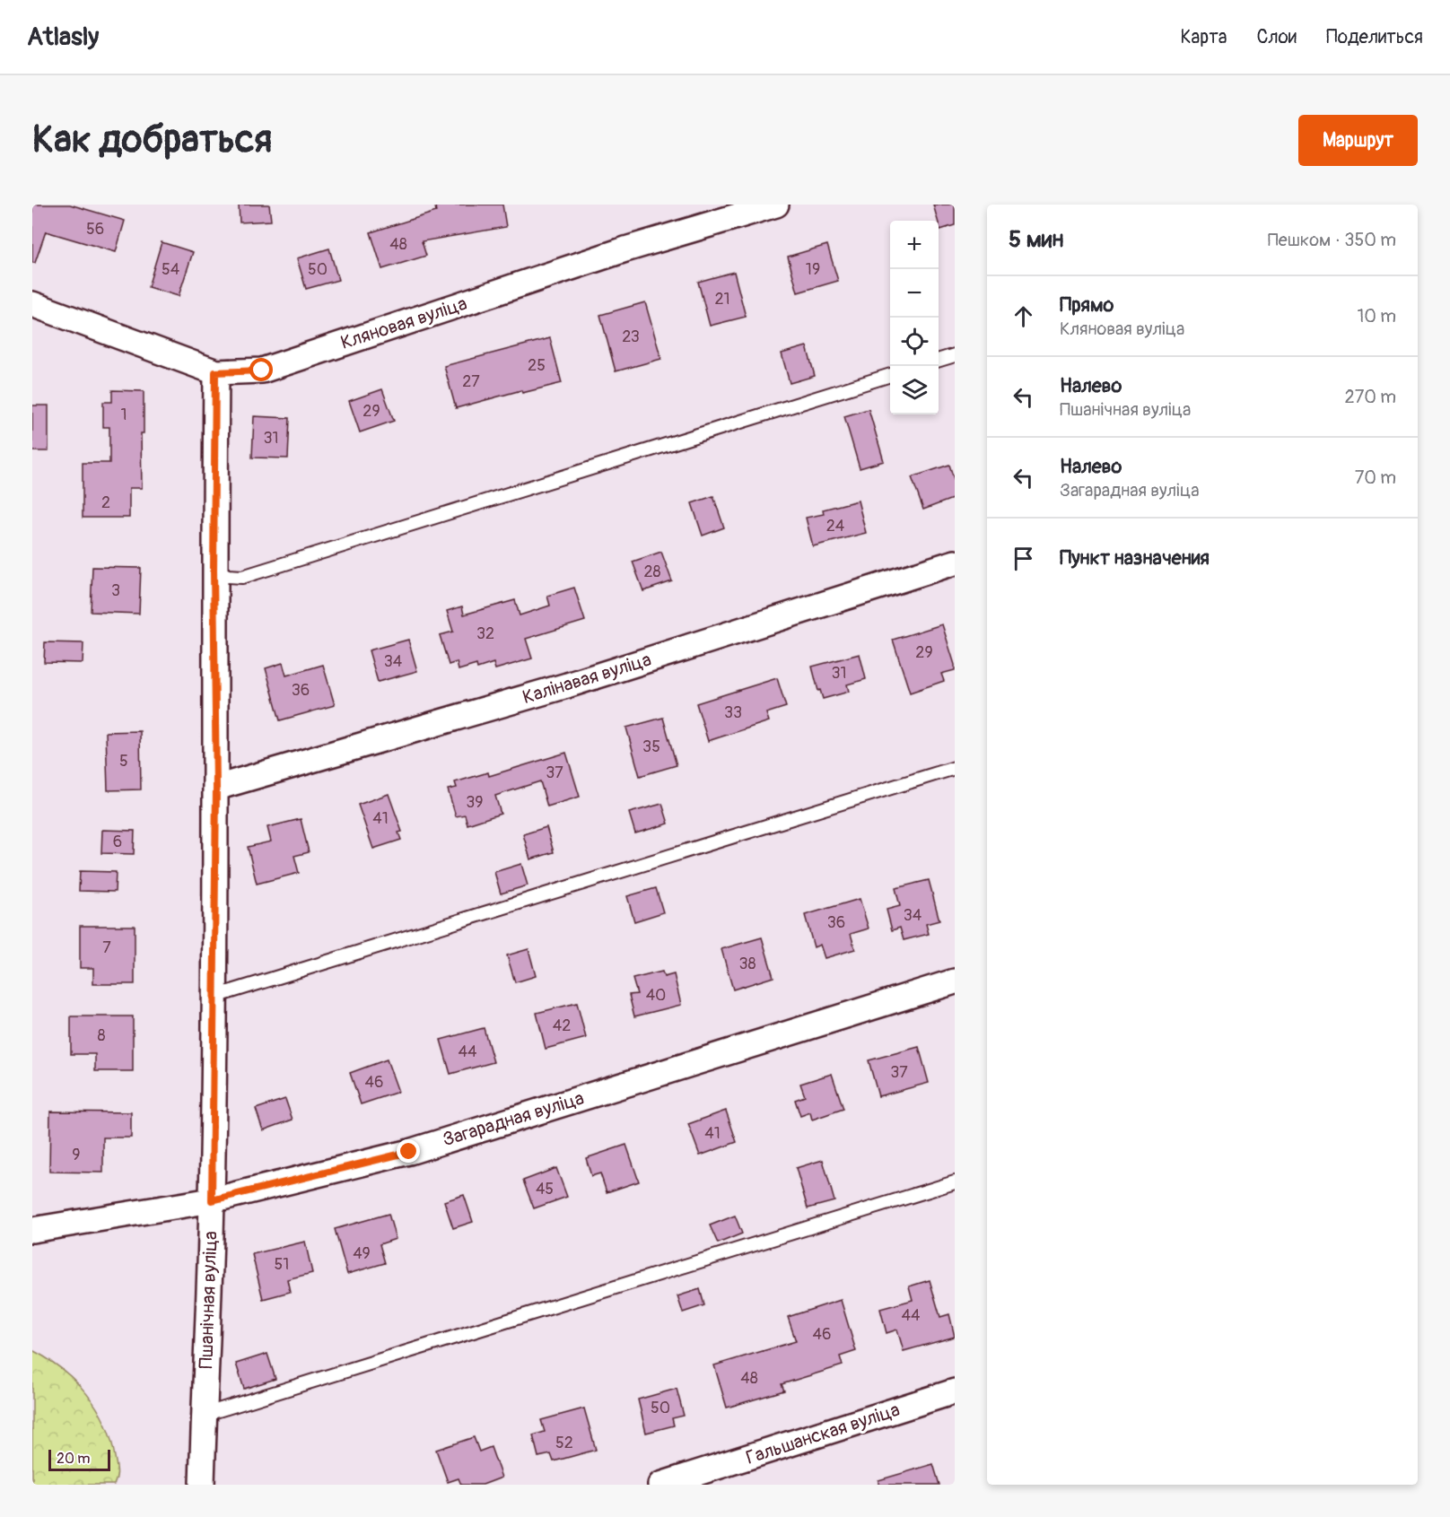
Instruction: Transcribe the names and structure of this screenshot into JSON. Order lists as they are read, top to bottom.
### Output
{
  "streets": {
    "street": [
      "Кляновая вуліца",
      "Калінавая вуліца",
      "Загарадная вуліца",
      "Пшанічная вуліца",
      "Гальшанская вуліца"
    ]
  },
  "crossings": [
    ["Кляновая вуліца", "Пшанічная вуліца"],
    ["Калінавая вуліца", "Пшанічная вуліца"],
    ["Загарадная вуліца", "Пшанічная вуліца"]
  ],
  "house_numbers": [
    "56",
    "48",
    "54",
    "50",
    "19",
    "21",
    "23",
    "25",
    "27",
    "29",
    "1",
    "31",
    "2",
    "24",
    "28",
    "3",
    "32",
    "29",
    "34",
    "31",
    "36",
    "33",
    "35",
    "5",
    "37",
    "39",
    "41",
    "6",
    "34",
    "36",
    "7",
    "38",
    "40",
    "42",
    "8",
    "44",
    "37",
    "46",
    "41",
    "9",
    "45",
    "49",
    "51",
    "44",
    "46",
    "48",
    "50",
    "52"
  ],
  "scale_bar": "20 m",
  "page": {
    "header": "Atlasly",
    "nav": ["Карта", "Слои", "Поделиться"],
    "buttons": "Маршрут",
    "title": "Как добраться",
    "heading": ["5 мин", "Пешком · 350 m"],
    "map_buttons": ["+", "−"],
    "list": [
      ["Прямо", "Кляновая вуліца", "10 m"],
      ["Налево", "Пшанічная вуліца", "270 m"],
      ["Налево", "Загарадная вуліца", "70 m"],
      "Пункт назначения"
    ],
    "scale": "20 m"
  }
}
